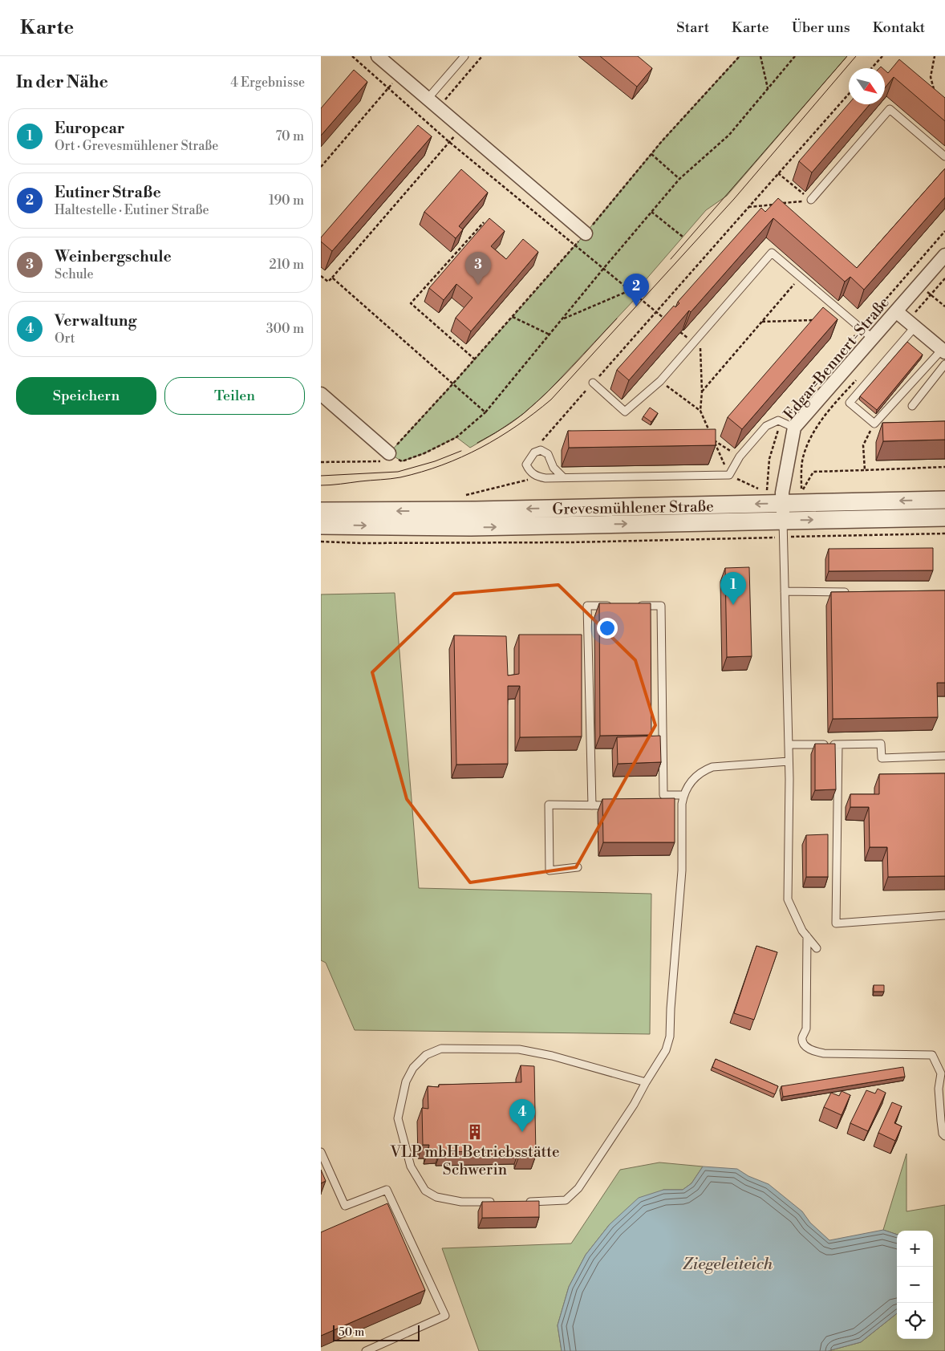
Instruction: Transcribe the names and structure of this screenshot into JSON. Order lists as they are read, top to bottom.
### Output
{
  "streets": {
    "street": ["Edgar-Bennert-Straße", "Grevesmühlener Straße"]
  },
  "crossings": [
    ["Edgar-Bennert-Straße", "Grevesmühlener Straße"]
  ],
  "water": ["Ziegeleiteich"],
  "places": {
    "building": ["VLP mbH Betriebsstätte Schwerin"]
  },
  "scale_bar": "50 m",
  "north": "bottom right",
  "page": {
    "header": "Karte",
    "nav": [
      "Start",
      "Karte",
      "Über uns",
      "Kontakt"
    ],
    "heading": ["In der Nähe", "4 Ergebnisse"],
    "list": [
      {
        "mark": "1",
        "name": "Europcar",
        "note": "Ort · Grevesmühlener Straße",
        "value": "70 m"
      },
      {
        "mark": "2",
        "name": "Eutiner Straße",
        "note": "Haltestelle · Eutiner Straße",
        "value": "190 m"
      },
      {
        "mark": "3",
        "name": "Weinbergschule",
        "note": "Schule",
        "value": "210 m"
      },
      {
        "mark": "4",
        "name": "Verwaltung",
        "note": "Ort",
        "value": "300 m"
      }
    ],
    "pins": [
      "3",
      "2",
      "1",
      "4"
    ],
    "buttons": ["Speichern", "Teilen"],
    "map_buttons": ["+", "−"],
    "scale": "50 m"
  }
}
